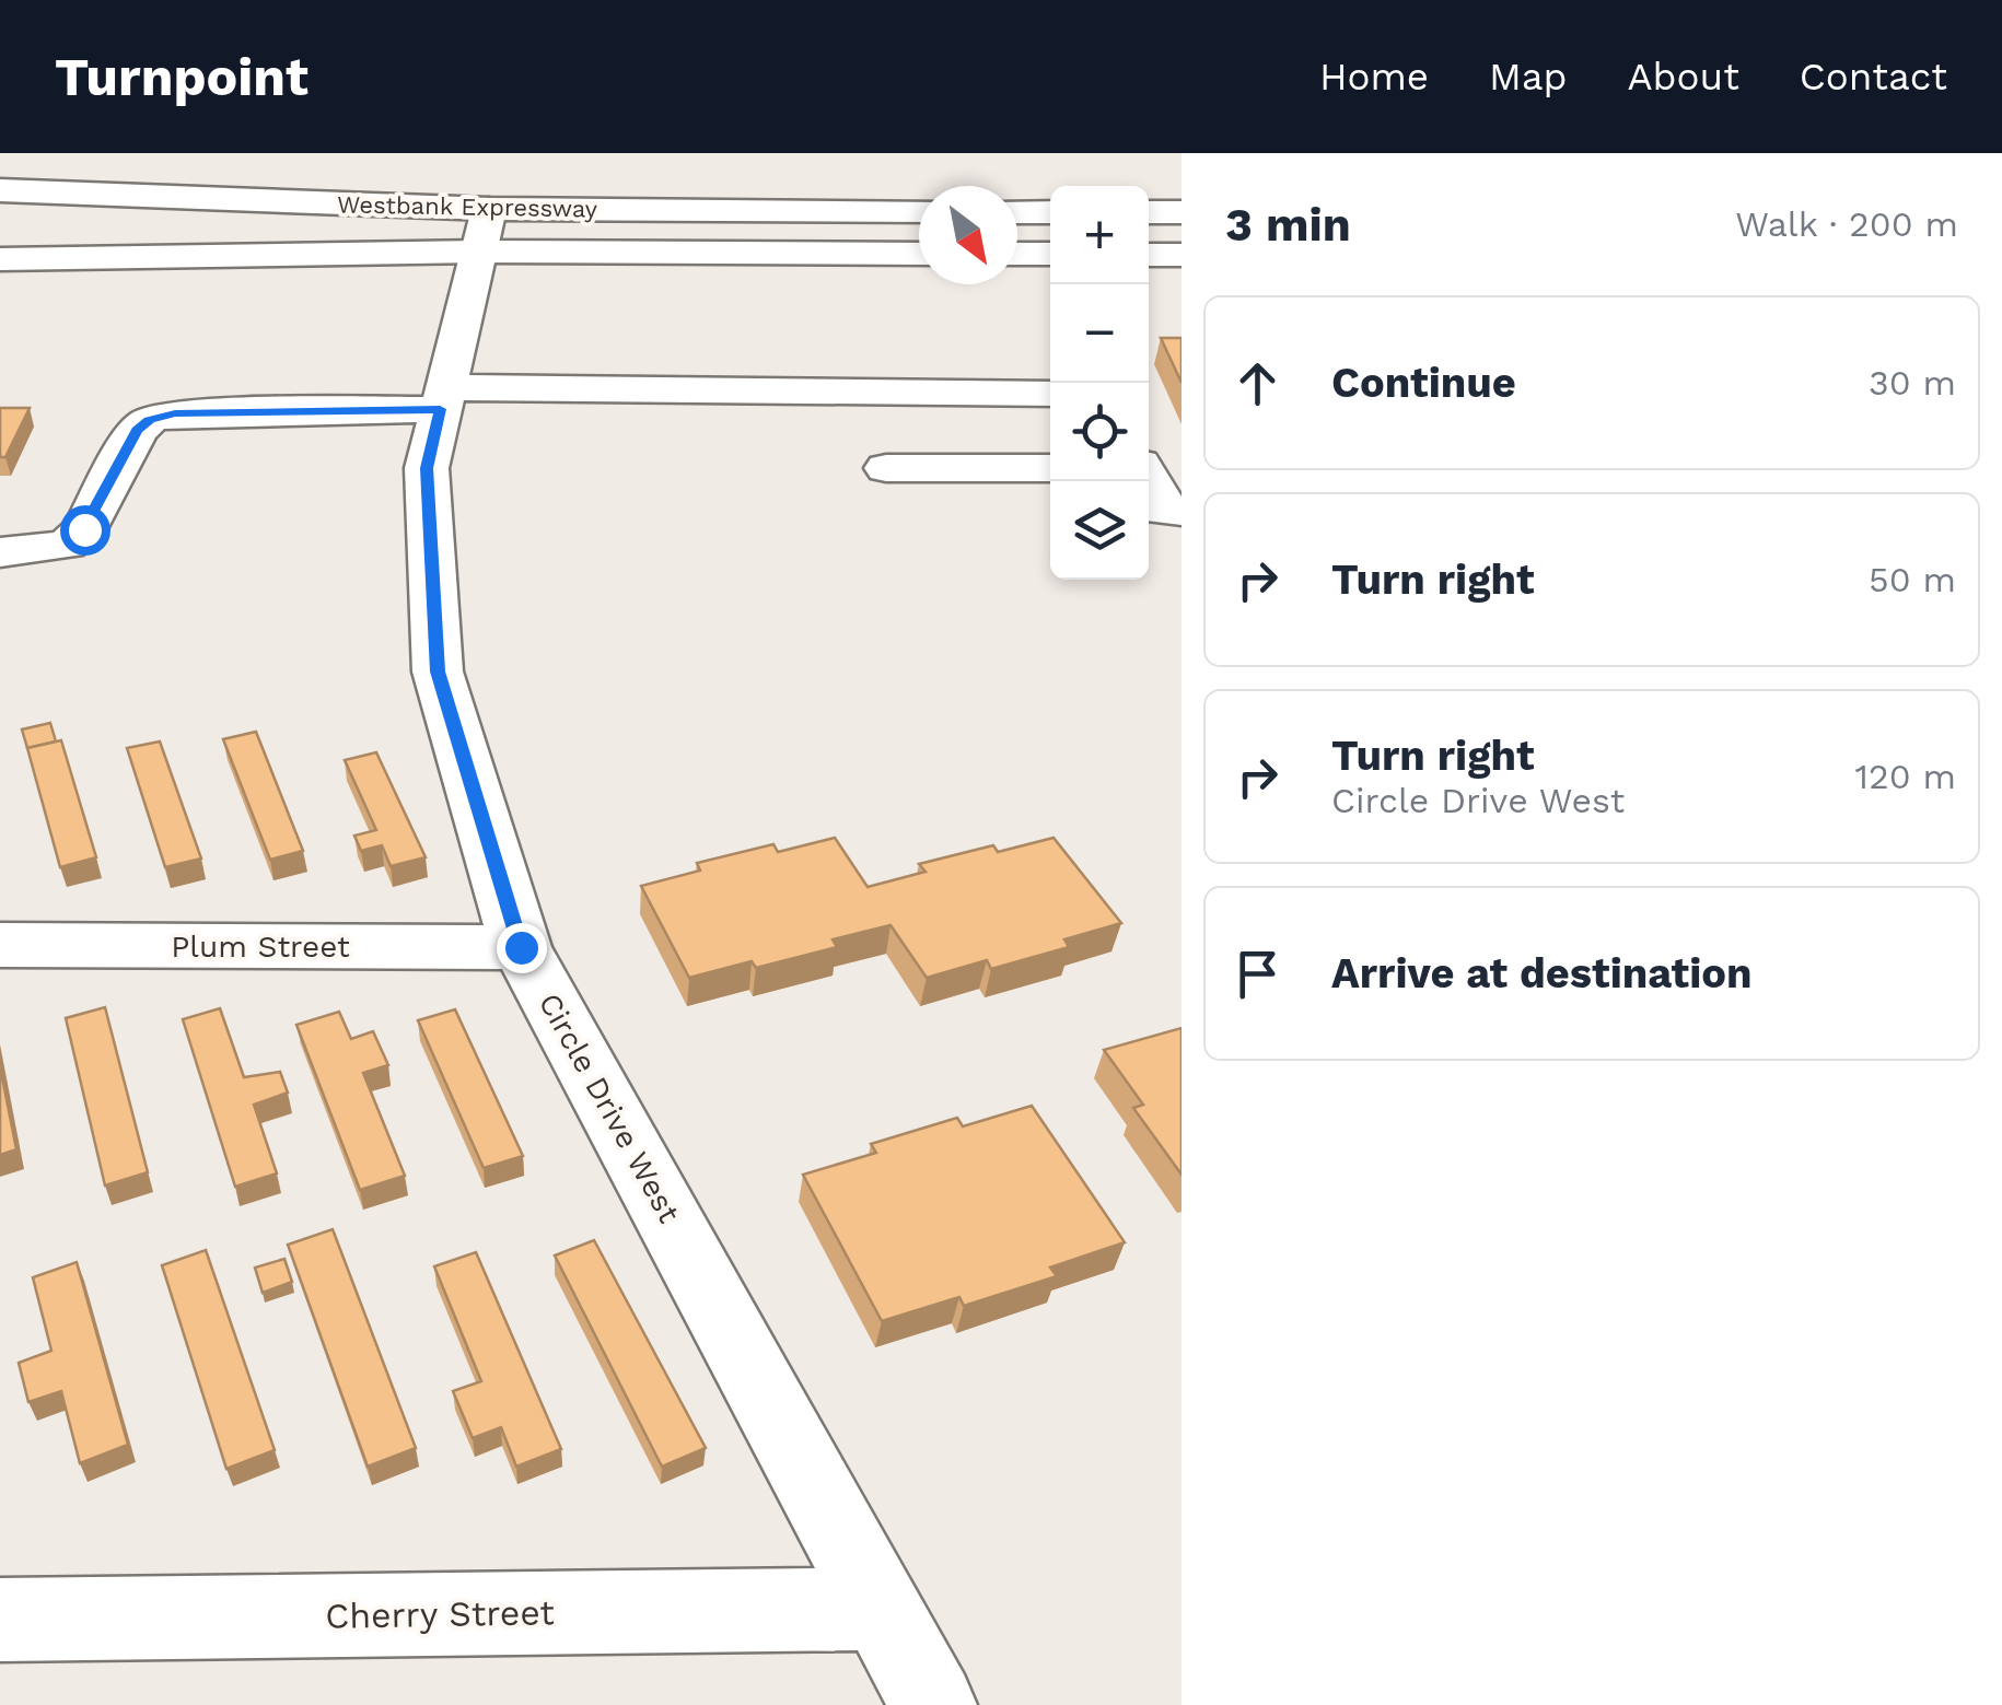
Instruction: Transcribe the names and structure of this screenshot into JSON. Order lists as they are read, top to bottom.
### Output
{
  "streets": {
    "main road": [
      "Westbank Expressway",
      "Plum Street",
      "Circle Drive West",
      "Cherry Street"
    ]
  },
  "crossings": [
    ["Westbank Expressway", "Circle Drive West"],
    ["Plum Street", "Circle Drive West"],
    ["Circle Drive West", "Cherry Street"]
  ],
  "north": "bottom right",
  "page": {
    "header": "Turnpoint",
    "nav": [
      "Home",
      "Map",
      "About",
      "Contact"
    ],
    "heading": ["3 min", "Walk · 200 m"],
    "map_buttons": ["+", "−"],
    "list": [
      ["Continue", "30 m"],
      ["Turn right", "50 m"],
      ["Turn right", "Circle Drive West", "120 m"],
      "Arrive at destination"
    ]
  }
}
